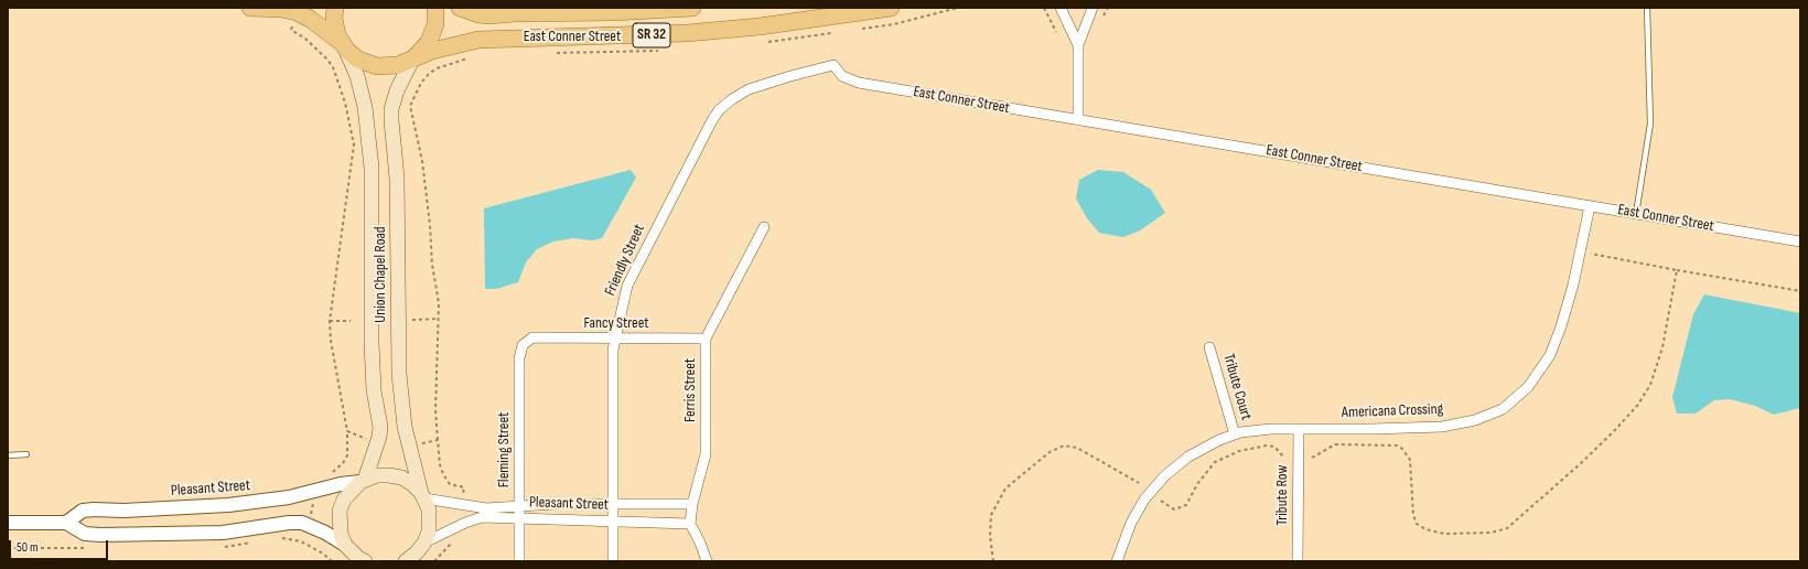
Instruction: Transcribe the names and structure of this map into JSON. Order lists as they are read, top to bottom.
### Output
{
  "streets": {
    "main road": ["SR 32", "East Conner Street", "Union Chapel Road"],
    "street": [
      "Friendly Street",
      "Fancy Street",
      "Tribute Court",
      "Ferris Street",
      "Americana Crossing",
      "Fleming Street",
      "Pleasant Street",
      "Tribute Row"
    ]
  },
  "crossings": [
    ["SR 32", "East Conner Street"],
    ["SR 32", "Union Chapel Road"],
    ["East Conner Street", "Friendly Street"],
    ["East Conner Street", "Union Chapel Road"],
    ["East Conner Street", "Americana Crossing"],
    ["Friendly Street", "Fancy Street"],
    ["Friendly Street", "Pleasant Street"],
    ["Union Chapel Road", "Pleasant Street"],
    ["Fancy Street", "Ferris Street"],
    ["Fancy Street", "Fleming Street"],
    ["Tribute Court", "Americana Crossing"],
    ["Ferris Street", "Pleasant Street"],
    ["Americana Crossing", "Tribute Row"],
    ["Fleming Street", "Pleasant Street"]
  ],
  "scale_bar": "50 m"
}
